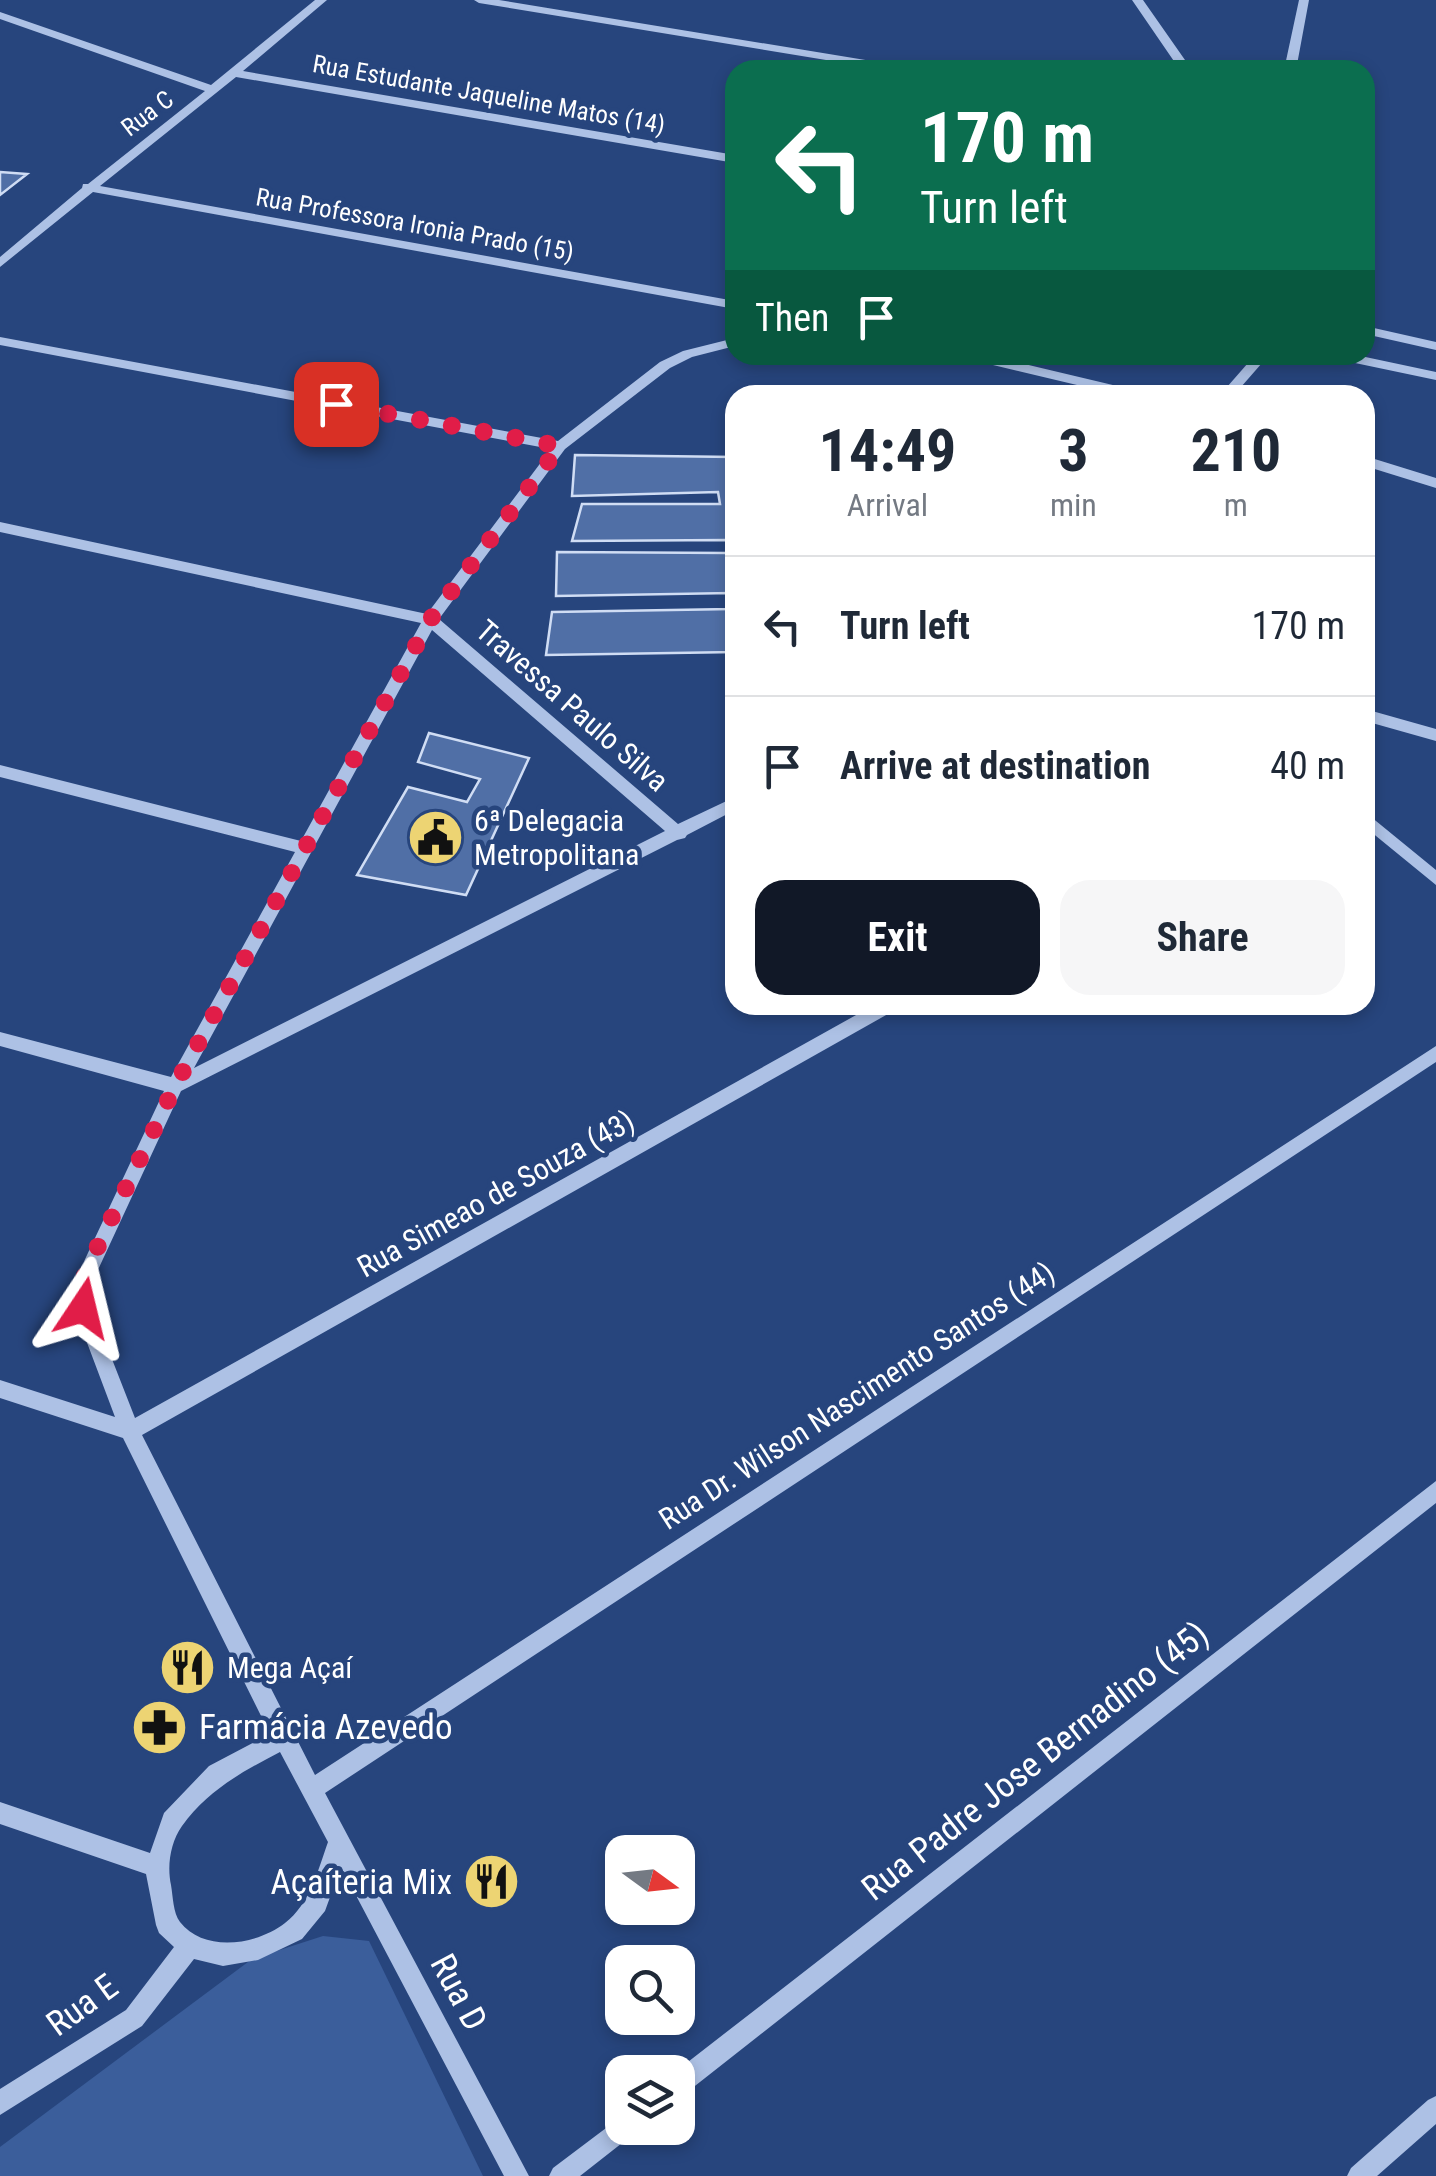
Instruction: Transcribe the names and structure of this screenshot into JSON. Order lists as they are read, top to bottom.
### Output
{
  "streets": {
    "street": [
      "Rua Estudante Jaqueline Matos (14)",
      "Rua C",
      "Rua Professora Ironia Prado (15)",
      "Travessa Paulo Silva",
      "Rua Simeao de Souza (43)",
      "Rua Dr. Wilson Nascimento Santos (44)",
      "Rua Padre Jose Bernadino (45)",
      "Rua D",
      "Rua E"
    ]
  },
  "crossings": [
    ["Rua Estudante Jaqueline Matos (14)", "Rua C"],
    ["Rua C", "Rua Professora Ironia Prado (15)"],
    ["Rua Dr. Wilson Nascimento Santos (44)", "Rua D"],
    ["Rua Dr. Wilson Nascimento Santos (44)", "Rua E"],
    ["Rua D", "Rua E"]
  ],
  "places": {
    "public building": ["6ª Delegacia Metropolitana"],
    "restaurant": ["Mega Açaí", "Açaíteria Mix"],
    "pharmacy": ["Farmácia Azevedo"]
  },
  "north": "right",
  "page": {
    "turn": ["170 m", "Turn left"],
    "then": "Then",
    "eta": [
      "14:49",
      "Arrival",
      "3",
      "min",
      "210",
      "m"
    ],
    "list": [
      {
        "name": "Turn left",
        "value": "170 m"
      },
      {
        "name": "Arrive at destination",
        "value": "40 m"
      }
    ],
    "buttons": ["Exit", "Share"]
  }
}
